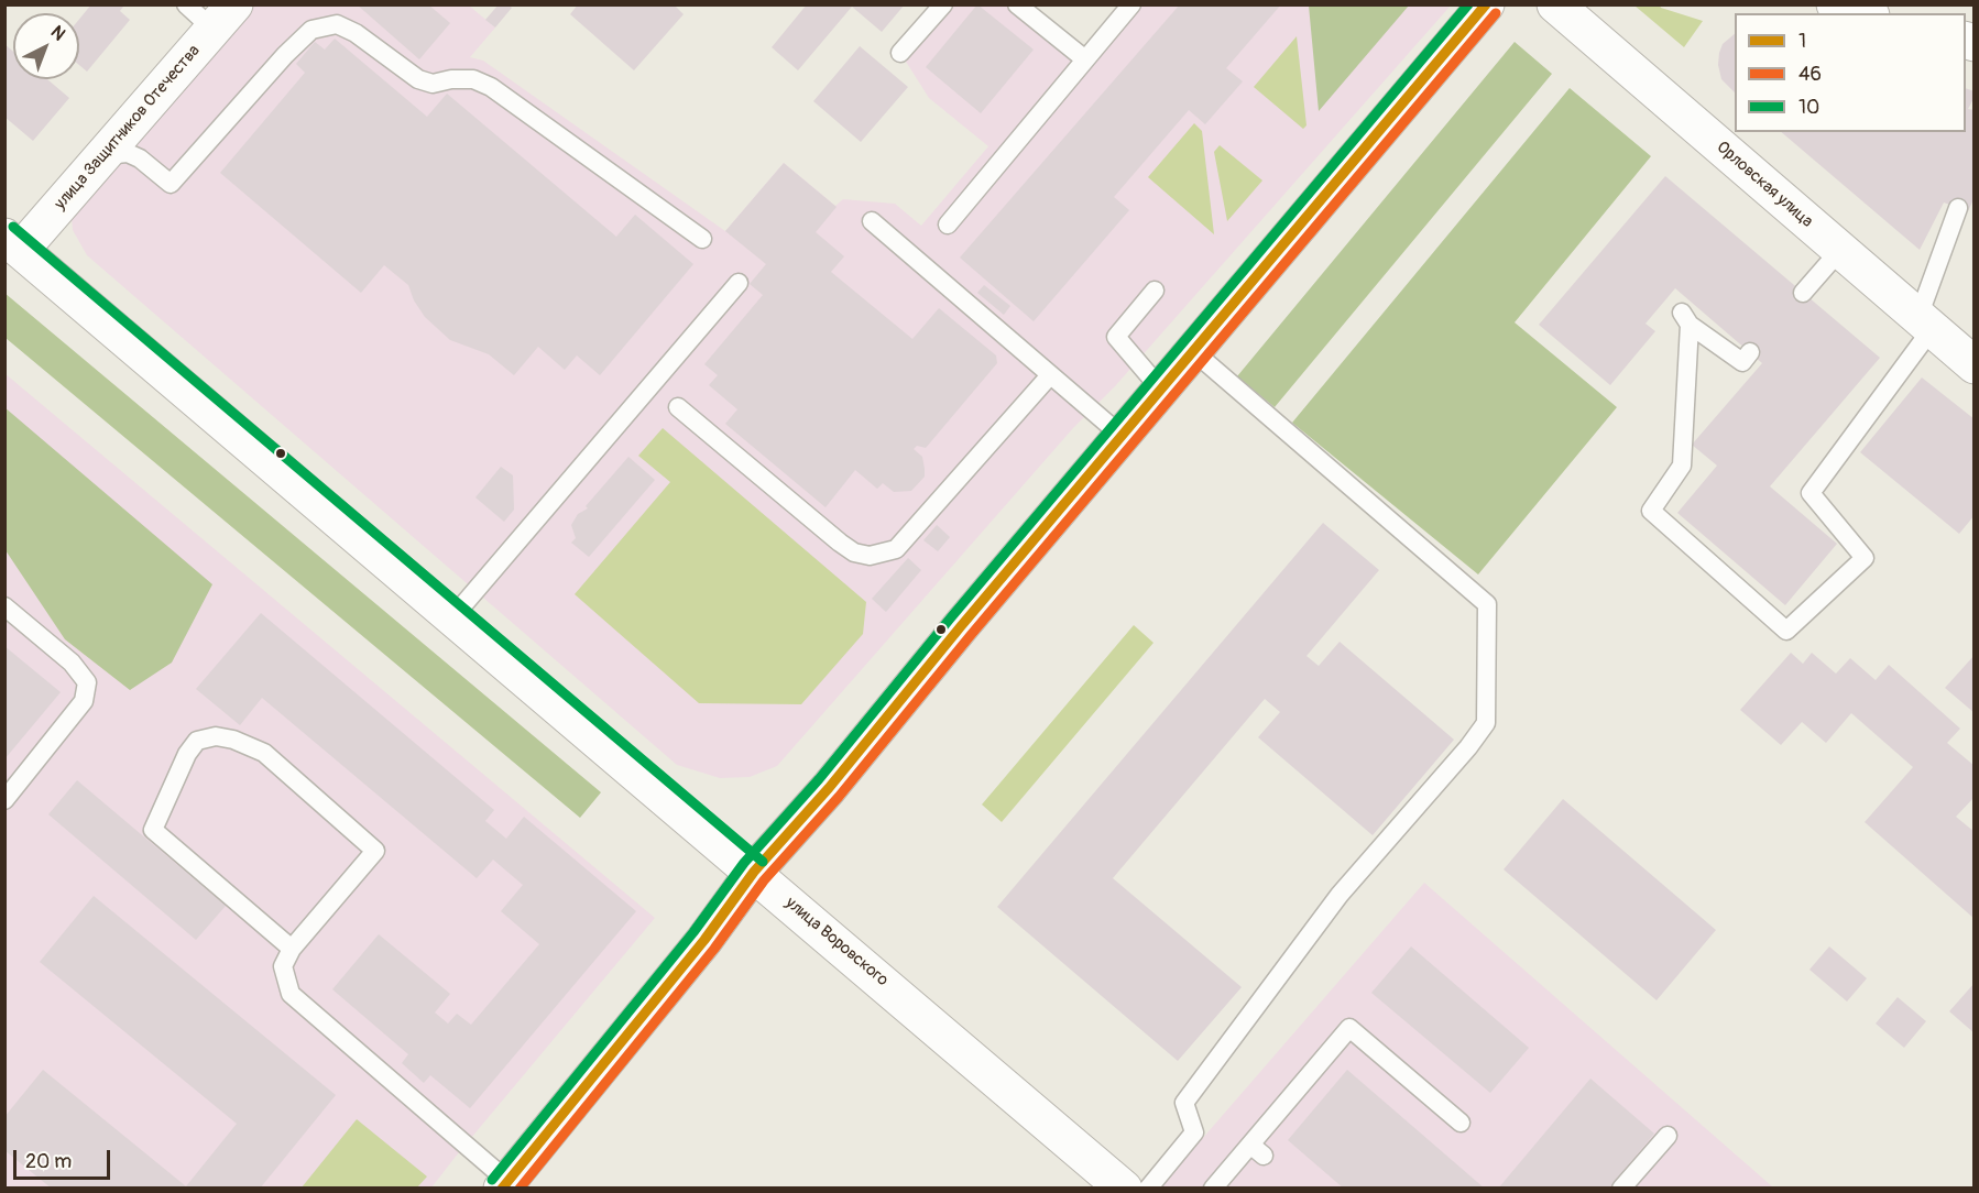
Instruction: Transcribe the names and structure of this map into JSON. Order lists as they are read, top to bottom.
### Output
{
  "streets": {
    "main road": ["улица Защитников Отечества", "Орловская улица", "улица Воровского"]
  },
  "crossings": [
    ["улица Защитников Отечества", "улица Воровского"]
  ],
  "lines": ["transit line 1", "transit line 10", "transit line 46"],
  "legend": ["1", "46", "10"],
  "scale_bar": "20 m",
  "north": "top right"
}
